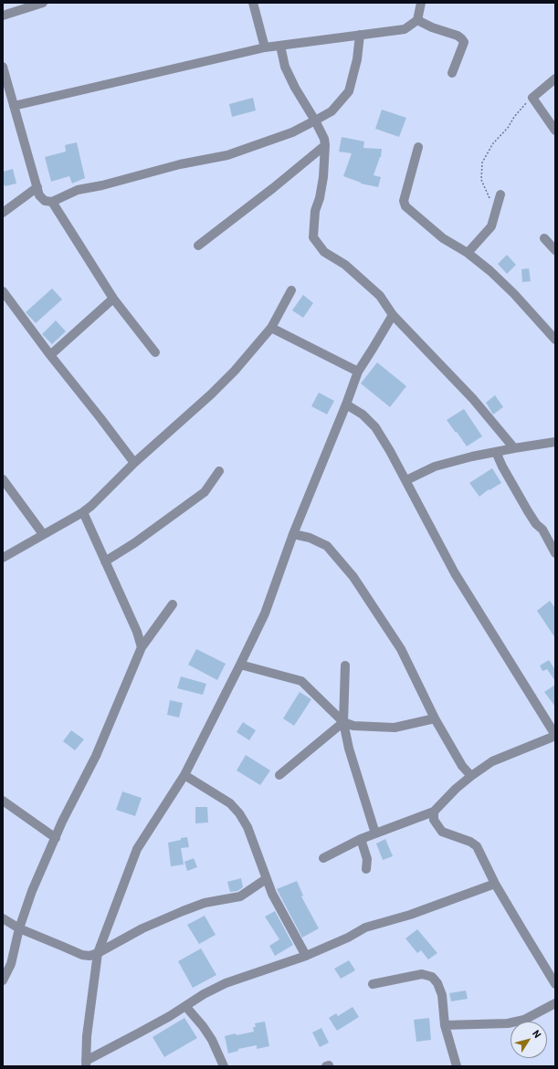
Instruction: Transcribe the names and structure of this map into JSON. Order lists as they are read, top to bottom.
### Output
{
  "north": "top right"
}
